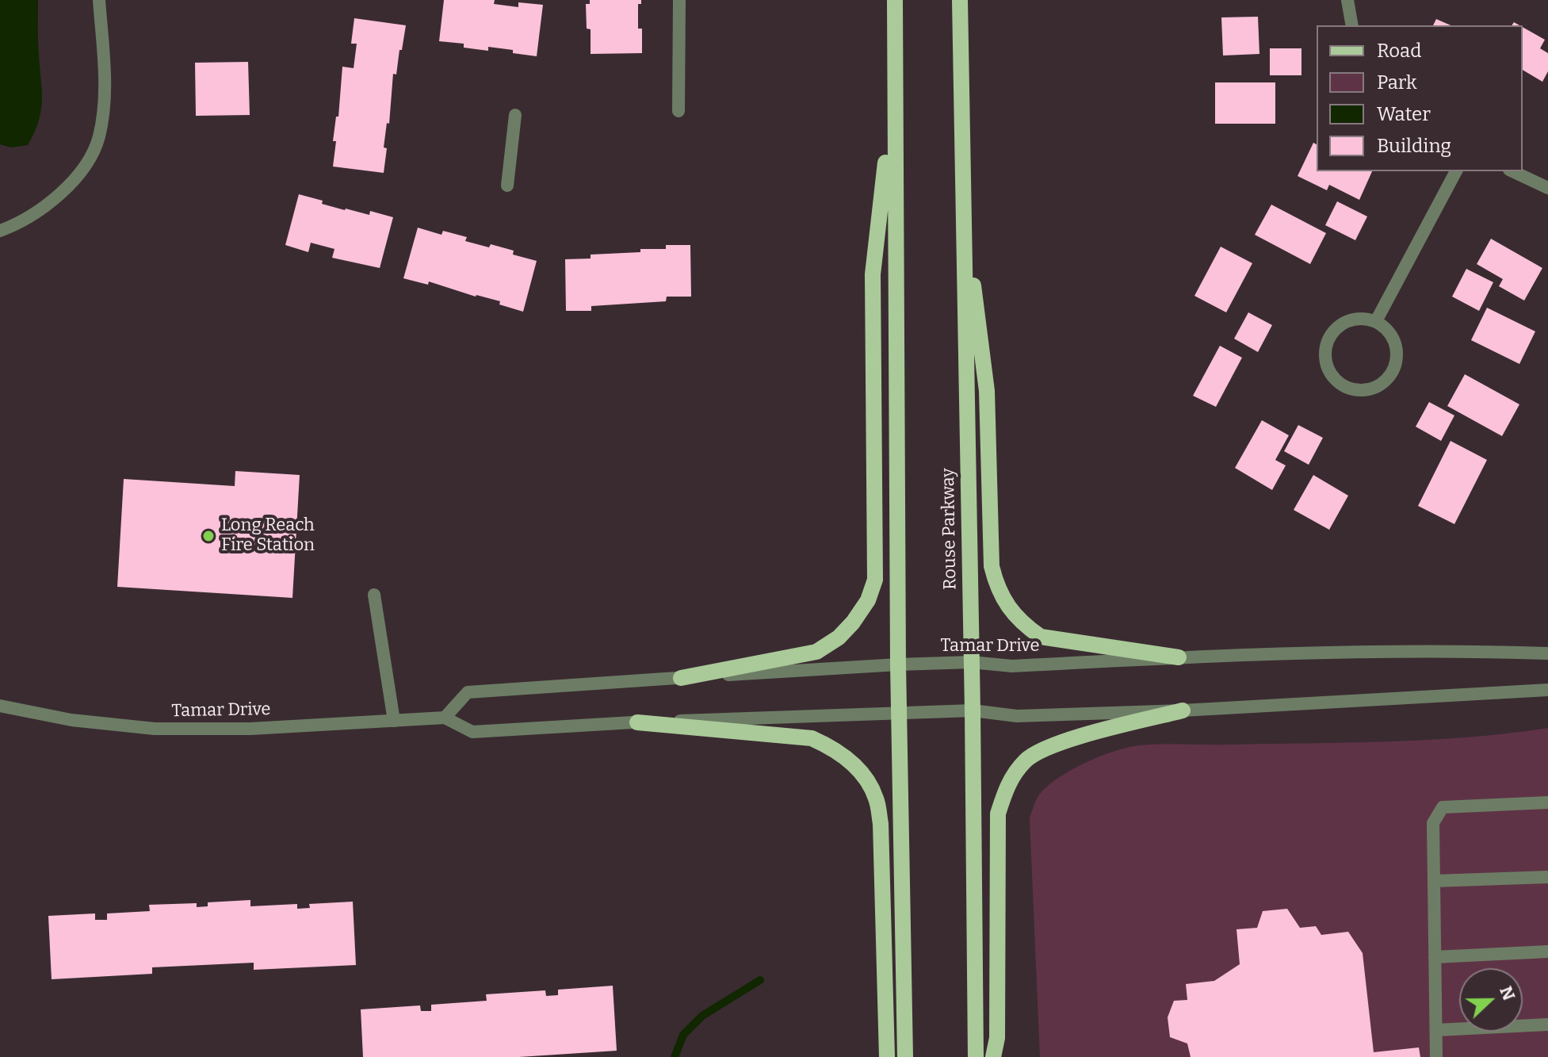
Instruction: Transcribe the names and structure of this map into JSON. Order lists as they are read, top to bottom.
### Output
{
  "streets": {
    "main road": ["Rouse Parkway"],
    "street": ["Tamar Drive"]
  },
  "crossings": [
    ["Rouse Parkway", "Tamar Drive"]
  ],
  "places": ["Long Reach Fire Station"],
  "legend": [
    "Road",
    "Park",
    "Water",
    "Building"
  ],
  "north": "right"
}
